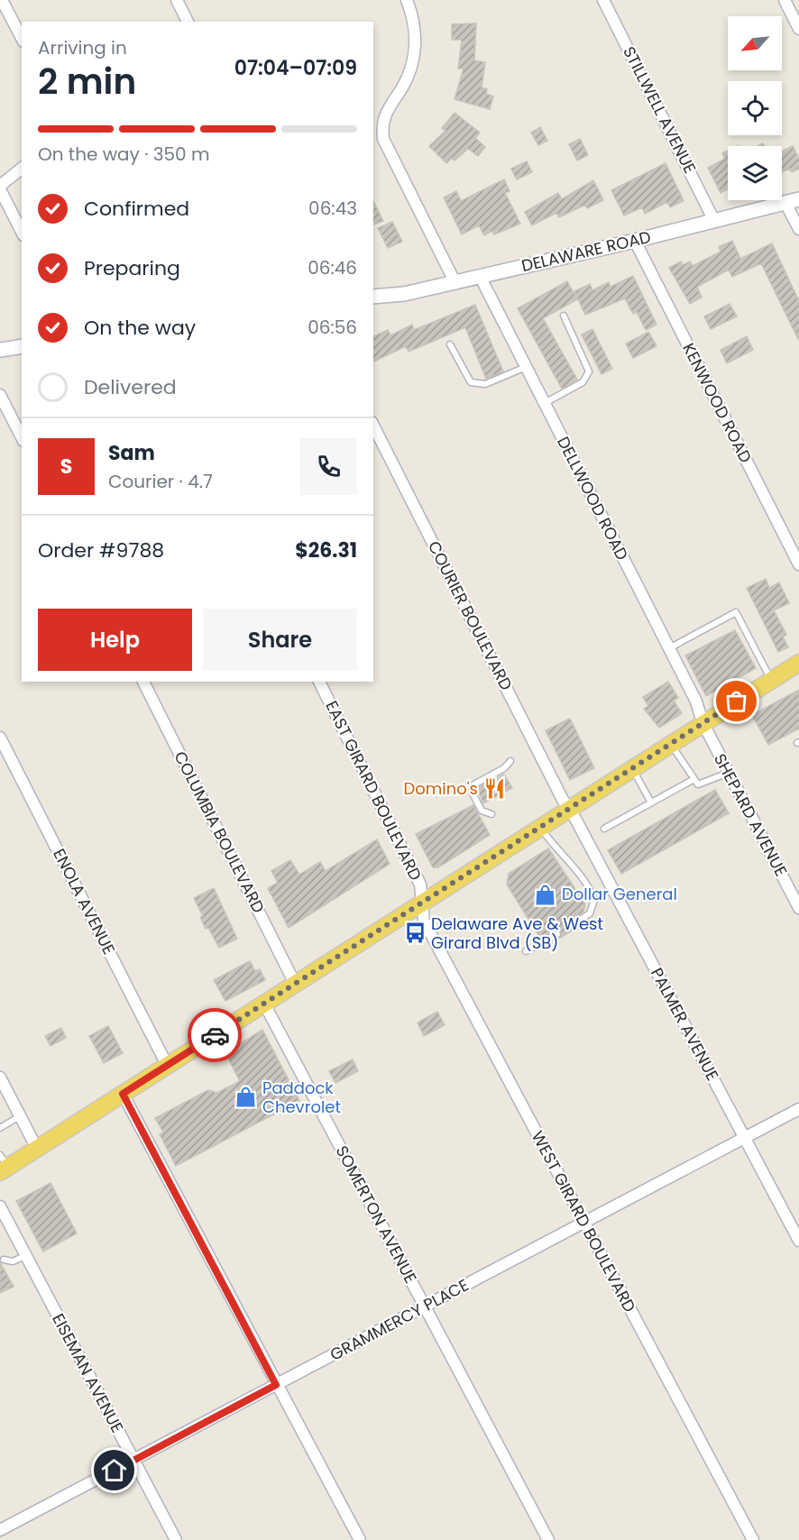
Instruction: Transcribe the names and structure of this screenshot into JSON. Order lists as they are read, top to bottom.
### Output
{
  "streets": {
    "street": [
      "STILLWELL AVENUE",
      "DELAWARE ROAD",
      "KENWOOD ROAD",
      "DELLWOOD ROAD",
      "COURIER BOULEVARD",
      "EAST GIRARD BOULEVARD",
      "SHEPARD AVENUE",
      "COLUMBIA BOULEVARD",
      "ENOLA AVENUE",
      "PALMER AVENUE",
      "SOMERTON AVENUE",
      "WEST GIRARD BOULEVARD",
      "GRAMMERCY PLACE",
      "EISEMAN AVENUE"
    ]
  },
  "crossings": [
    ["STILLWELL AVENUE", "DELAWARE ROAD"],
    ["DELAWARE ROAD", "KENWOOD ROAD"],
    ["DELAWARE ROAD", "DELLWOOD ROAD"],
    ["DELLWOOD ROAD", "SHEPARD AVENUE"],
    ["COURIER BOULEVARD", "PALMER AVENUE"],
    ["EAST GIRARD BOULEVARD", "WEST GIRARD BOULEVARD"],
    ["PALMER AVENUE", "GRAMMERCY PLACE"],
    ["SOMERTON AVENUE", "GRAMMERCY PLACE"],
    ["WEST GIRARD BOULEVARD", "GRAMMERCY PLACE"],
    ["GRAMMERCY PLACE", "EISEMAN AVENUE"]
  ],
  "places": {
    "restaurant": ["Domino's"],
    "shop": ["Dollar General", "Paddock Chevrolet"],
    "bus stop": ["Delaware Ave & West Girard Blvd (SB)"]
  },
  "north": "bottom left",
  "page": {
    "heading": ["2 min", "Arriving in", "07:04–07:09"],
    "panel": [
      "Sam",
      "Courier · 4.7",
      "Order #9788",
      "$26.31"
    ],
    "bar": "On the way · 350 m",
    "list": [
      ["Confirmed", "06:43"],
      ["Preparing", "06:46"],
      ["On the way", "06:56"],
      "Delivered"
    ],
    "round": "S",
    "buttons": ["Help", "Share"]
  }
}
